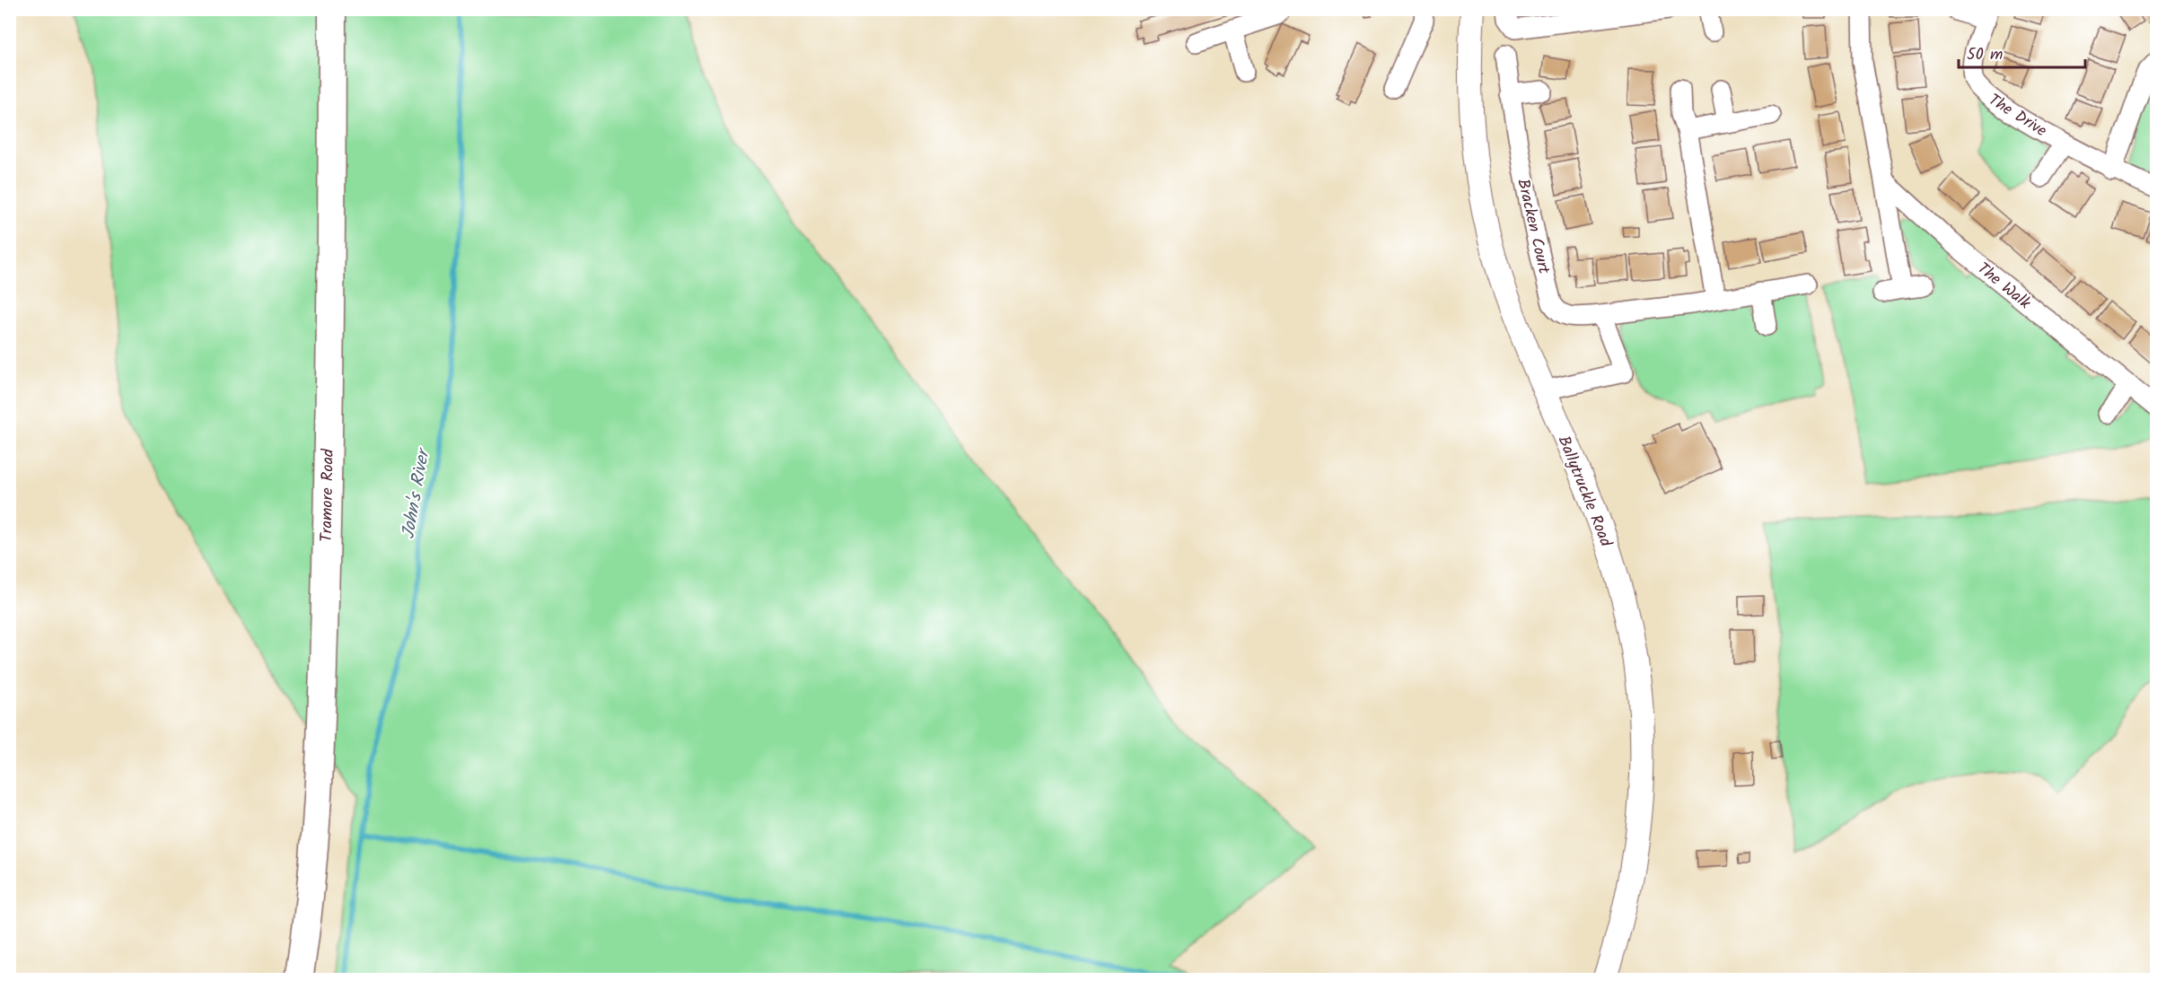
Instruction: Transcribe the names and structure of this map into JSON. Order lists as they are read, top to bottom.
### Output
{
  "streets": {
    "main road": ["Tramore Road"],
    "street": [
      "The Drive",
      "Bracken Court",
      "The Walk",
      "Ballytruckle Road"
    ]
  },
  "water": ["John's River"],
  "scale_bar": "50 m"
}
